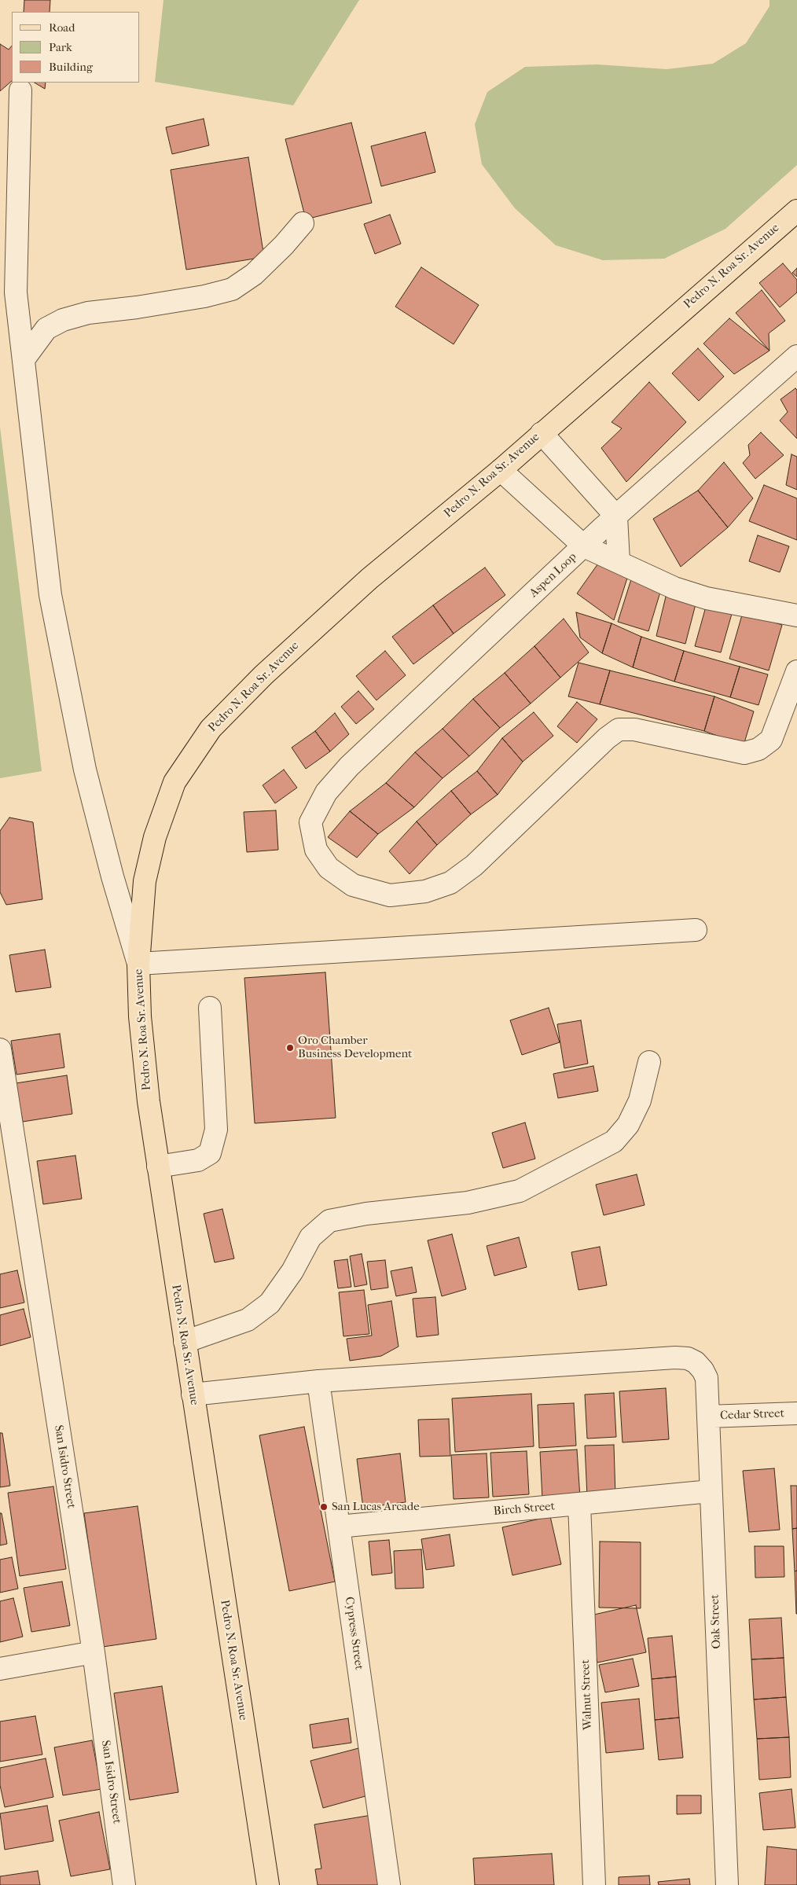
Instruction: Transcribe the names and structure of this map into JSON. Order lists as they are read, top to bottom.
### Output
{
  "streets": {
    "main road": ["Pedro N. Roa Sr. Avenue"],
    "street": [
      "Aspen Loop",
      "Cedar Street",
      "San Isidro Street",
      "Birch Street",
      "Oak Street",
      "Cypress Street",
      "Walnut Street"
    ]
  },
  "crossings": [
    ["Cedar Street", "Oak Street"],
    ["Birch Street", "Oak Street"],
    ["Birch Street", "Cypress Street"],
    ["Birch Street", "Walnut Street"],
    ["Oak Street", "Cypress Street"]
  ],
  "places": ["Oro Chamber Business Development", "San Lucas Arcade"],
  "legend": ["Road", "Park", "Building"]
}
